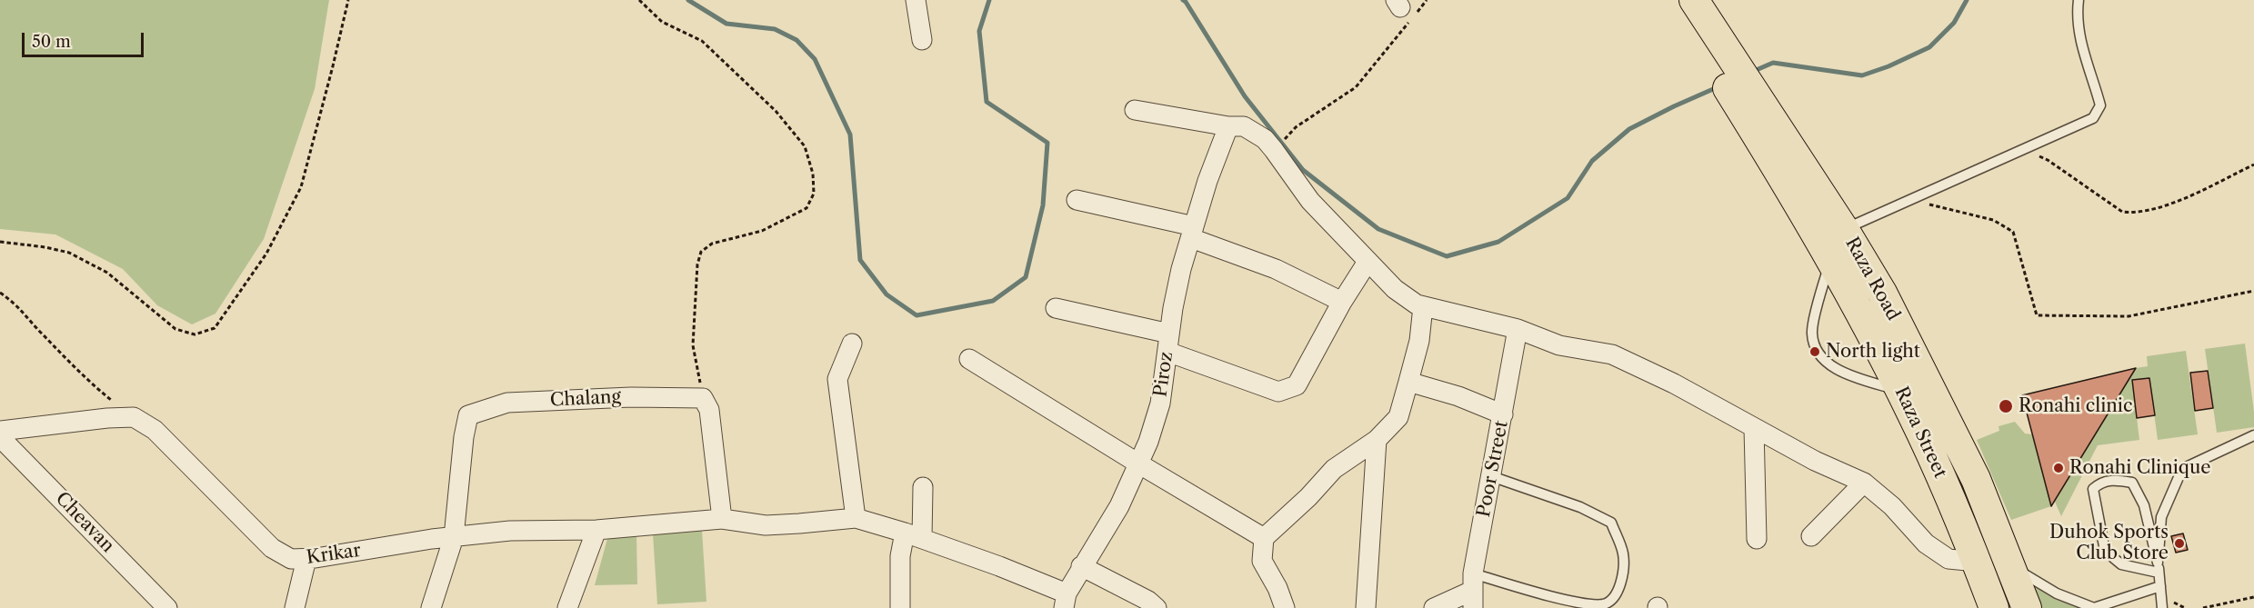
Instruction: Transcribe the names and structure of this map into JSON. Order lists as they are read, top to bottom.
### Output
{
  "streets": {
    "main road": ["Raza Road", "Raza Street"],
    "street": [
      "Piroz",
      "Chalang",
      "Poor Street",
      "Cheavan",
      "Krikar"
    ]
  },
  "crossings": [
    ["Raza Road", "Raza Street"],
    ["Chalang", "Krikar"]
  ],
  "places": [
    "North light",
    "Ronahi clinic",
    "Ronahi Clinique",
    "Duhok Sports Club Store"
  ],
  "scale_bar": "50 m"
}
